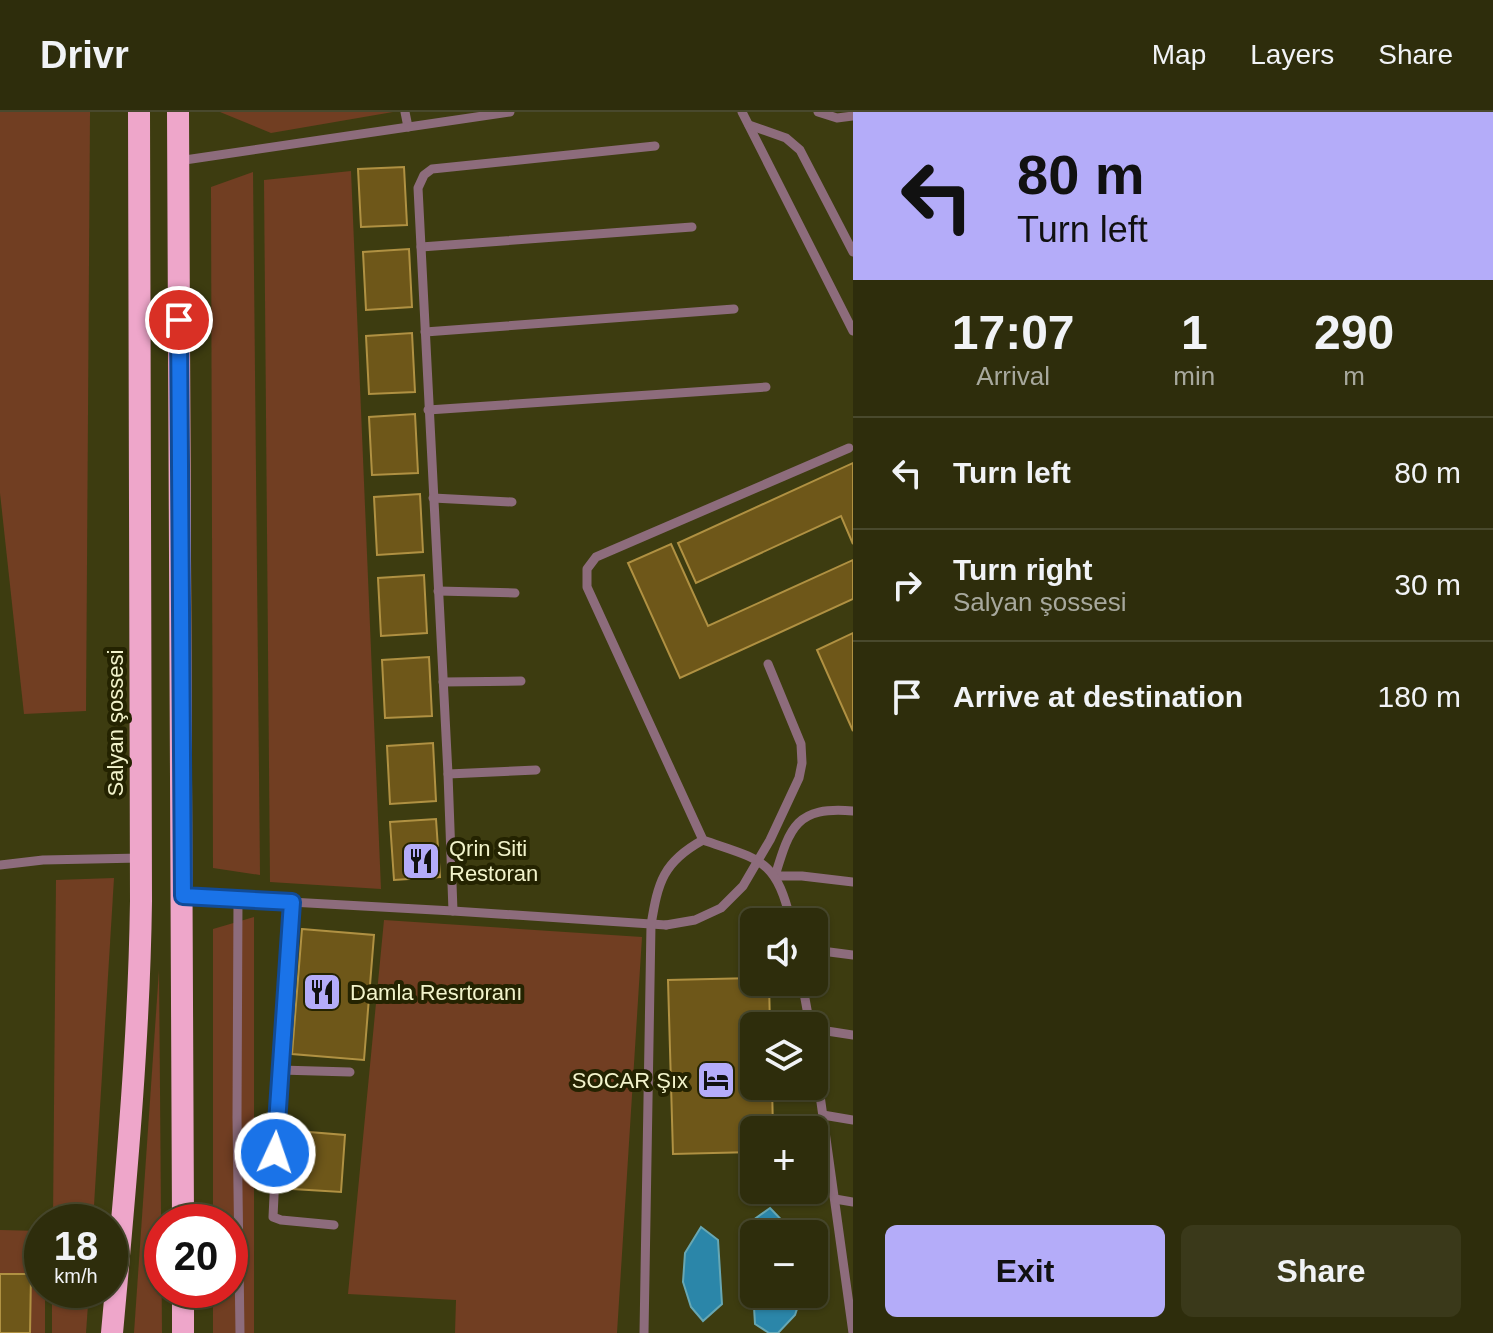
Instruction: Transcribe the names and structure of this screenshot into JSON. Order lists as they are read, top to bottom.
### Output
{
  "streets": {
    "highway": ["Salyan şossesi"]
  },
  "places": {
    "restaurant": ["Qrin Siti Restoran", "Damla Resrtoranı"],
    "hotel": ["SOCAR Şıx"]
  },
  "page": {
    "header": "Drivr",
    "nav": ["Map", "Layers", "Share"],
    "turn": ["80 m", "Turn left"],
    "eta": [
      "17:07",
      "Arrival",
      "1",
      "min",
      "290",
      "m"
    ],
    "list": [
      {
        "name": "Turn left",
        "value": "80 m"
      },
      {
        "name": "Turn right",
        "note": "Salyan şossesi",
        "value": "30 m"
      },
      {
        "name": "Arrive at destination",
        "value": "180 m"
      }
    ],
    "map_buttons": ["+", "−"],
    "speed": "18 km/h",
    "limit": "20",
    "buttons": ["Exit", "Share"]
  }
}
